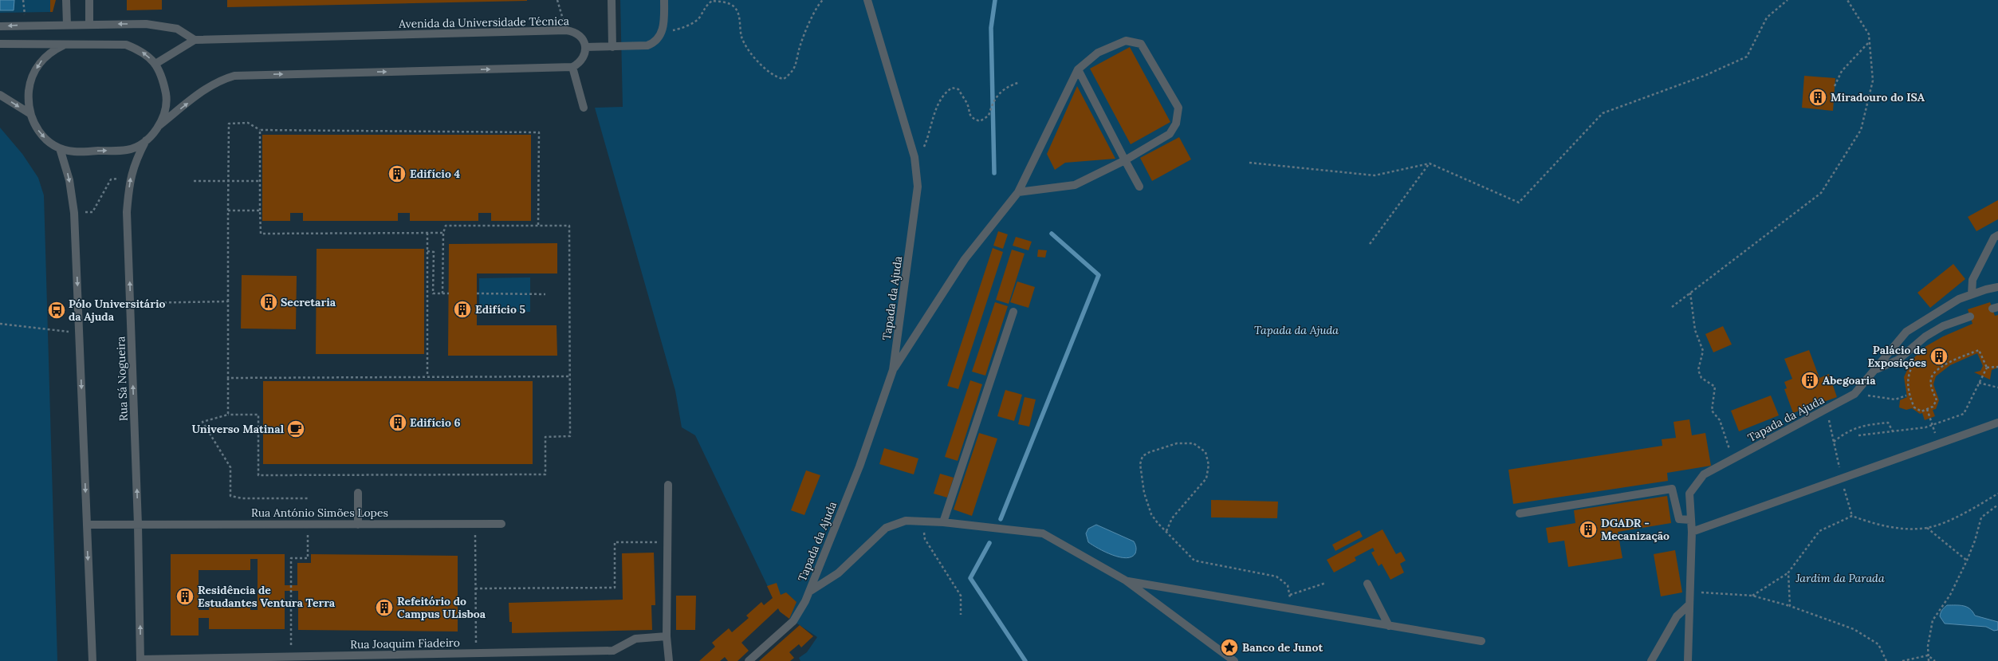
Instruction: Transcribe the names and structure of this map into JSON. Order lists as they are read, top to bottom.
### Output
{
  "streets": {
    "street": [
      "Avenida da Universidade Técnica",
      "Tapada da Ajuda",
      "Rua Sá Nogueira",
      "Rua António Simões Lopes",
      "Rua Joaquim Fiadeiro"
    ]
  },
  "crossings": [
    ["Rua Sá Nogueira", "Rua António Simões Lopes"],
    ["Rua Sá Nogueira", "Rua Joaquim Fiadeiro"]
  ],
  "parks": ["Tapada da Ajuda", "Jardim da Parada"],
  "places": {
    "building": [
      "Miradouro do ISA",
      "Edifício 4",
      "Secretaria",
      "Edifício 5",
      "Palácio de Exposições",
      "Abegoaria",
      "Edifício 6",
      "DGADR - Mecanização",
      "Residência de Estudantes Ventura Terra",
      "Refeitório do Campus ULisboa"
    ],
    "bus stop": ["Pólo Universitário da Ajuda"],
    "cafe": ["Universo Matinal"],
    "place": ["Banco de Junot"]
  }
}
